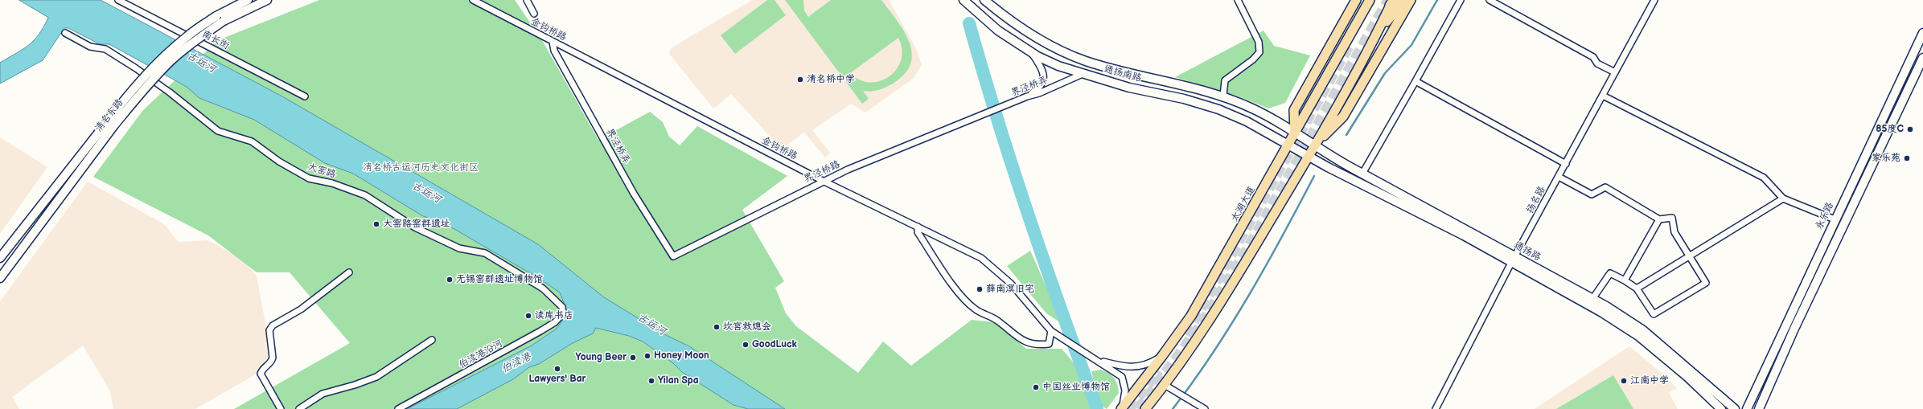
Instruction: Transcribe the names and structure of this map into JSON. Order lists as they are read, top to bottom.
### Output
{
  "streets": {
    "main road": [
      "通扬南路",
      "清名东路",
      "太湖大道",
      "永乐路",
      "通扬路"
    ],
    "street": [
      "金钩桥路",
      "南长街",
      "界泾桥弄",
      "大窑路",
      "界泾桥路",
      "扬名路",
      "伯渎港沿河"
    ]
  },
  "crossings": [
    ["金钩桥路", "界泾桥弄"],
    ["金钩桥路", "界泾桥路"],
    ["通扬南路", "界泾桥弄"],
    ["通扬南路", "太湖大道"],
    ["通扬南路", "通扬路"],
    ["界泾桥弄", "界泾桥路"],
    ["大窑路", "伯渎港沿河"],
    ["扬名路", "通扬路"],
    ["太湖大道", "通扬路"]
  ],
  "water": ["古运河", "伯渎港"],
  "parks": ["清名桥古运河历史文化街区"],
  "places": [
    "清名桥中学",
    "85度C",
    "家乐苑",
    "大窑路窑群遗址",
    "无锡窑群遗址博物馆",
    "薛南溟旧宅",
    "读库书店",
    "坎宫救熄会",
    "GoodLuck",
    "Honey Moon",
    "Young Beer",
    "Lawyers' Bar",
    "Yilan Spa",
    "江南中学",
    "中国丝业博物馆"
  ]
}
